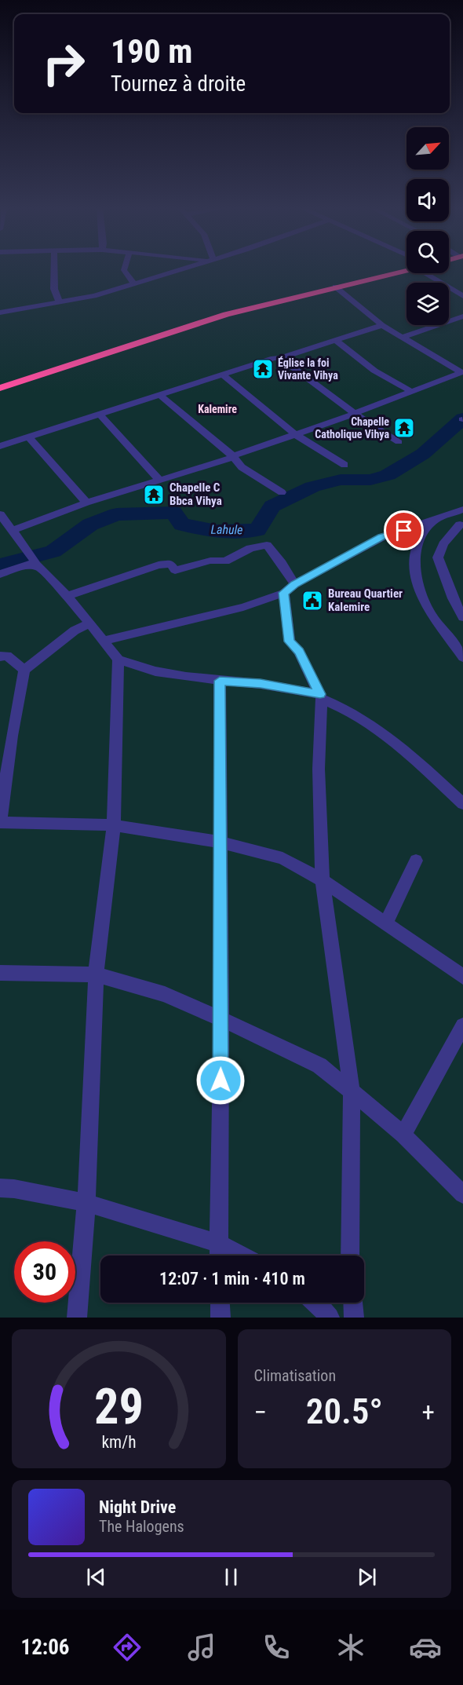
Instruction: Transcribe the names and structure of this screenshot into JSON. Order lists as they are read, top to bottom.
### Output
{
  "districts": ["Kalemire"],
  "water": ["Lahule"],
  "places": {
    "temple": ["Église la foi Vivante Vihya", "Chapelle Catholique Vihya", "Chapelle C Bbca Vihya"],
    "public building": ["Bureau Quartier Kalemire"]
  },
  "north": "top right",
  "page": {
    "turn": ["190 m", "Tournez à droite"],
    "limit": "30",
    "trip": "12:07 · 1 min · 410 m",
    "tile": "Climatisation",
    "heat": ["−", "20.5°", "+"],
    "song": ["Night Drive", "The Halogens"],
    "tabs": "12:06",
    "gauge": ["29", "km/h"]
  }
}
